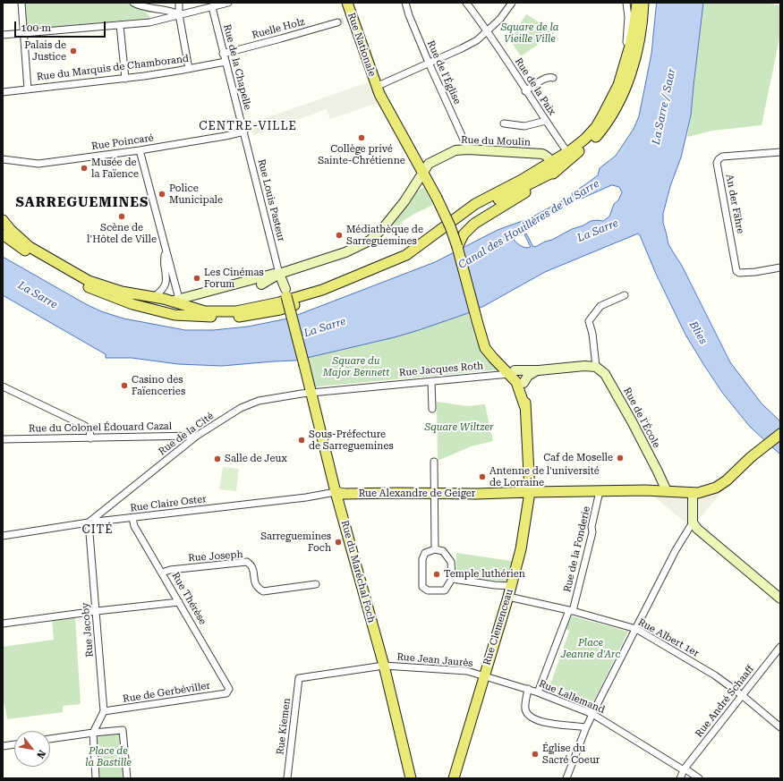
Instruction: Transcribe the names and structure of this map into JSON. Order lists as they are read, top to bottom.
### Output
{
  "streets": {
    "main road": [
      "Rue Nationale",
      "Rue Alexandre de Geiger",
      "Rue du Maréchal Foch",
      "Rue Clemenceau"
    ],
    "street": [
      "Ruelle Holz",
      "Rue de la Chapelle",
      "Rue du Marquis de Chamborand",
      "Rue de l'Église",
      "Rue de la Paix",
      "Rue du Moulin",
      "Rue Poincaré",
      "Rue Louis Pasteur",
      "An der Fähre",
      "Rue Jacques Roth",
      "Rue de l'École",
      "Rue du Colonel Édouard Cazal",
      "Rue de la Cité",
      "Rue Claire Oster",
      "Rue de la Fonderie",
      "Rue Joseph",
      "Rue Thérèse",
      "Rue Jacoby",
      "Rue Albert 1er",
      "Rue Jean Jaurès",
      "Rue de Gerbéviller",
      "Rue Lallemand",
      "Rue André Schaaff",
      "Rue Kiemen"
    ]
  },
  "crossings": [
    ["Ruelle Holz", "Rue de la Chapelle"],
    ["Rue Nationale", "Rue du Moulin"],
    ["Rue Nationale", "Rue Clemenceau"],
    ["Rue de la Chapelle", "Rue du Marquis de Chamborand"],
    ["Rue de la Chapelle", "Rue Poincaré"],
    ["Rue de la Chapelle", "Rue Louis Pasteur"],
    ["Rue de l'Église", "Rue du Moulin"],
    ["Rue du Moulin", "Rue Louis Pasteur"],
    ["Rue du Moulin", "Rue Clemenceau"],
    ["Rue Poincaré", "Rue Louis Pasteur"],
    ["Rue Jacques Roth", "Rue de l'École"],
    ["Rue Jacques Roth", "Rue de la Cité"],
    ["Rue Jacques Roth", "Rue du Maréchal Foch"],
    ["Rue Jacques Roth", "Rue Clemenceau"],
    ["Rue de l'École", "Rue Alexandre de Geiger"],
    ["Rue du Colonel Édouard Cazal", "Rue de la Cité"],
    ["Rue de la Cité", "Rue Claire Oster"],
    ["Rue de la Cité", "Rue du Maréchal Foch"],
    ["Rue de la Cité", "Rue Jacoby"],
    ["Rue Alexandre de Geiger", "Rue Claire Oster"],
    ["Rue Alexandre de Geiger", "Rue de la Fonderie"],
    ["Rue Alexandre de Geiger", "Rue du Maréchal Foch"],
    ["Rue Alexandre de Geiger", "Rue Clemenceau"],
    ["Rue Claire Oster", "Rue du Maréchal Foch"],
    ["Rue Claire Oster", "Rue Thérèse"],
    ["Rue Claire Oster", "Rue Jacoby"],
    ["Rue de la Fonderie", "Rue Albert 1er"],
    ["Rue Joseph", "Rue Thérèse"],
    ["Rue du Maréchal Foch", "Rue Jean Jaurès"],
    ["Rue du Maréchal Foch", "Rue Kiemen"],
    ["Rue Thérèse", "Rue de Gerbéviller"],
    ["Rue Clemenceau", "Rue Albert 1er"],
    ["Rue Clemenceau", "Rue Jean Jaurès"],
    ["Rue Clemenceau", "Rue Lallemand"],
    ["Rue Jacoby", "Rue de Gerbéviller"],
    ["Rue Albert 1er", "Rue André Schaaff"],
    ["Rue Jean Jaurès", "Rue Lallemand"],
    ["Rue Jean Jaurès", "Rue Kiemen"],
    ["Rue Lallemand", "Rue André Schaaff"]
  ],
  "districts": ["CENTRE-VILLE", "SARREGUEMINES", "CITÉ"],
  "water": [
    "La Sarre / Saar",
    "Canal des Houillères de la Sarre",
    "La Sarre",
    "Blies"
  ],
  "parks": [
    "Square de la Vieille Ville",
    "Square du Major Bennett",
    "Square Wiltzer",
    "Place Jeanne d'Arc",
    "Place de la Bastille"
  ],
  "places": [
    "Palais de Justice",
    "Collège privé Sainte-Chrétienne",
    "Musée de la Faïence",
    "Police Municipale",
    "Scène de l'Hôtel de Ville",
    "Médiathèque de Sarreguemines",
    "Les Cinémas Forum",
    "Casino des Faïenceries",
    "Sous-Préfecture de Sarreguemines",
    "Caf de Moselle",
    "Salle de Jeux",
    "Antenne de l'université de Lorraine",
    "Sarreguemines Foch",
    "Temple luthérien",
    "Église du Sacré Coeur"
  ],
  "scale_bar": "100 m",
  "north": "bottom right"
}
